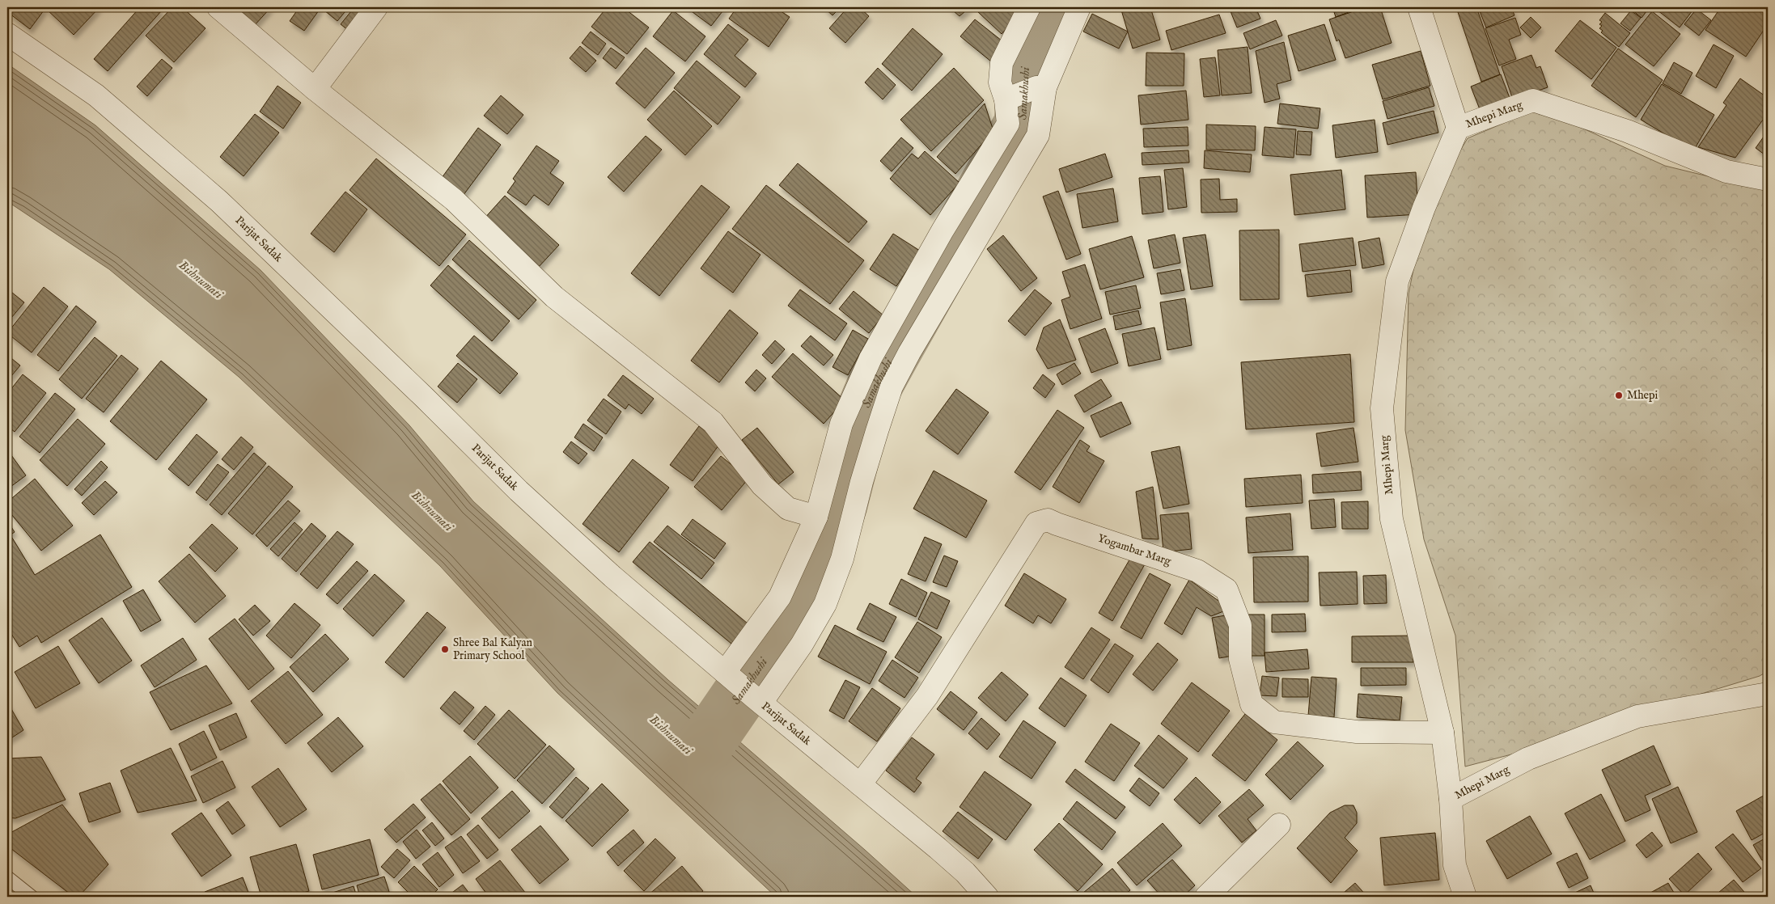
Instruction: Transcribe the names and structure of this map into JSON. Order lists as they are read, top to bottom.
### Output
{
  "streets": {
    "street": ["Mhepi Marg", "Parijat Sadak", "Yogambar Marg"]
  },
  "crossings": [
    ["Mhepi Marg", "Yogambar Marg"],
    ["Parijat Sadak", "Yogambar Marg"]
  ],
  "water": ["Samakhushi", "Bishnumati"],
  "places": ["Mhepi", "Shree Bal Kalyan Primary School"]
}
